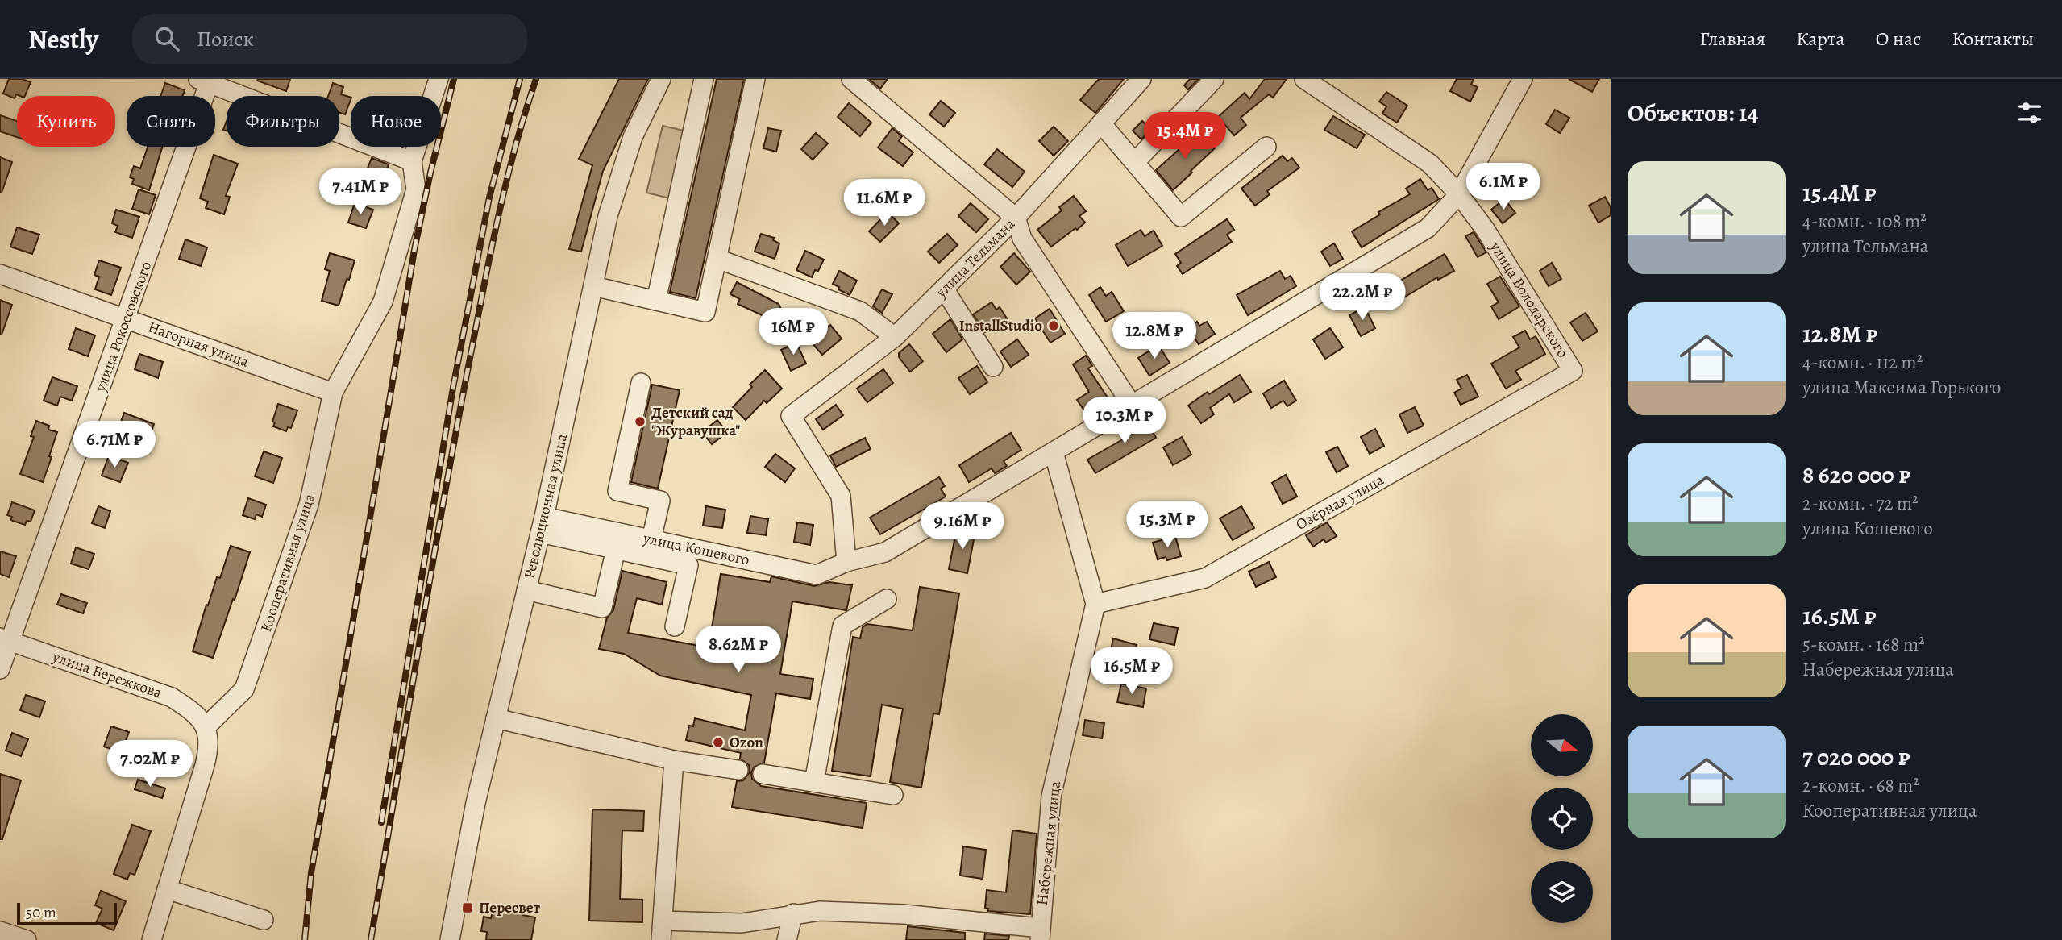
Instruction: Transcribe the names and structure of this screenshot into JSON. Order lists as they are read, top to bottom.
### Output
{
  "streets": {
    "street": [
      "улица Тельмана",
      "улица Володарского",
      "улица Рокоссовского",
      "Нагорная улица",
      "Озёрная улица",
      "Революционная улица",
      "улица Кошевого",
      "Кооперативная улица",
      "улица Бережкова",
      "Набережная улица"
    ]
  },
  "crossings": [
    ["улица Тельмана", "улица Кошевого"],
    ["улица Володарского", "Озёрная улица"],
    ["улица Володарского", "улица Кошевого"],
    ["улица Рокоссовского", "Нагорная улица"],
    ["улица Рокоссовского", "улица Бережкова"],
    ["Нагорная улица", "Кооперативная улица"],
    ["Озёрная улица", "Набережная улица"],
    ["Революционная улица", "улица Кошевого"],
    ["улица Кошевого", "Набережная улица"],
    ["Кооперативная улица", "улица Бережкова"]
  ],
  "places": {
    "other": ["InstallStudio", "Детский сад \"Журавушка\"", "Ozon"],
    "transit": ["Пересвет"]
  },
  "scale_bar": "50 m",
  "north": "right",
  "page": {
    "header": "Nestly",
    "search": "Поиск",
    "nav": [
      "Главная",
      "Карта",
      "О нас",
      "Контакты"
    ],
    "heading": "Объектов: 14",
    "chip": [
      "Купить",
      "Снять",
      "Фильтры",
      "Новое"
    ],
    "price": [
      "15.4M ₽",
      "6.1M ₽",
      "7.41M ₽",
      "11.6M ₽",
      "22.2M ₽",
      "16M ₽",
      "12.8M ₽",
      "10.3M ₽",
      "6.71M ₽",
      "15.3M ₽",
      "9.16M ₽",
      "8.62M ₽",
      "16.5M ₽",
      "7.02M ₽"
    ],
    "list": [
      {
        "name": "15.4M ₽",
        "note": "4-комн. · 108 m² · улица Тельмана"
      },
      {
        "name": "12.8M ₽",
        "note": "4-комн. · 112 m² · улица Максима Горького"
      },
      {
        "name": "8 620 000 ₽",
        "note": "2-комн. · 72 m² · улица Кошевого"
      },
      {
        "name": "16.5M ₽",
        "note": "5-комн. · 168 m² · Набережная улица"
      },
      {
        "name": "7 020 000 ₽",
        "note": "2-комн. · 68 m² · Кооперативная улица"
      }
    ],
    "scale": "50 m"
  }
}
